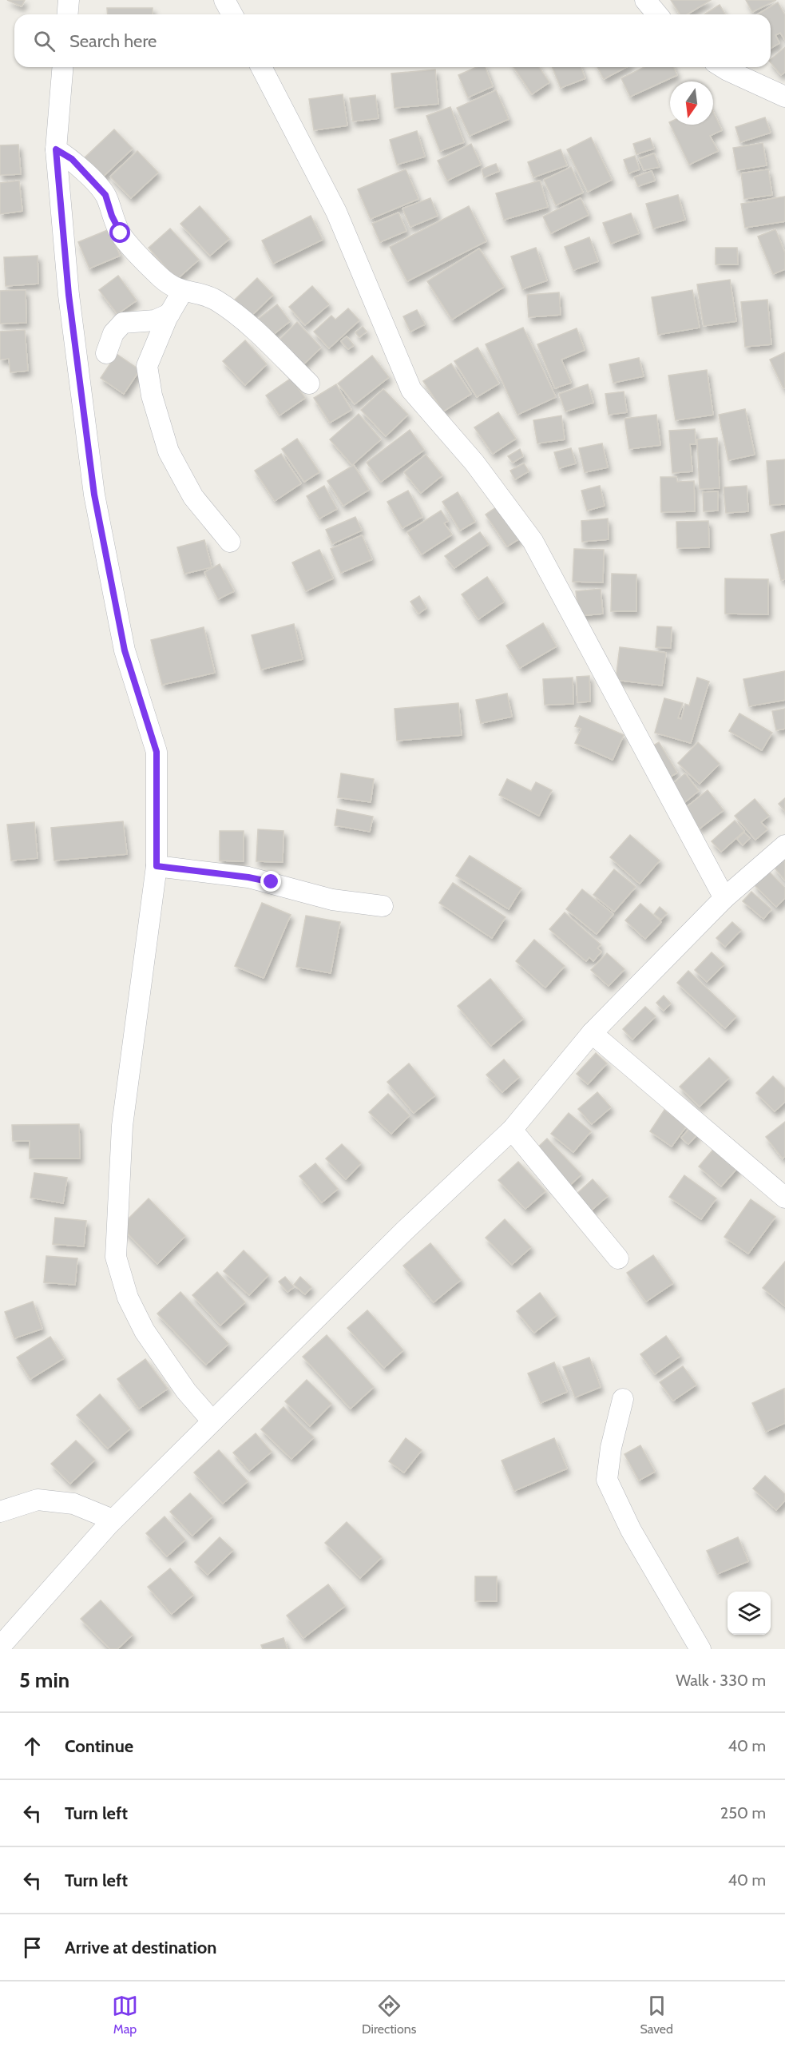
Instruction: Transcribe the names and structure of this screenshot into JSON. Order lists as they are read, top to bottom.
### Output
{
  "north": "bottom",
  "page": {
    "search": "Search here",
    "heading": ["5 min", "Walk · 330 m"],
    "list": [
      ["Continue", "40 m"],
      ["Turn left", "250 m"],
      ["Turn left", "40 m"],
      "Arrive at destination"
    ],
    "nav": ["Map", "Directions", "Saved"]
  }
}
